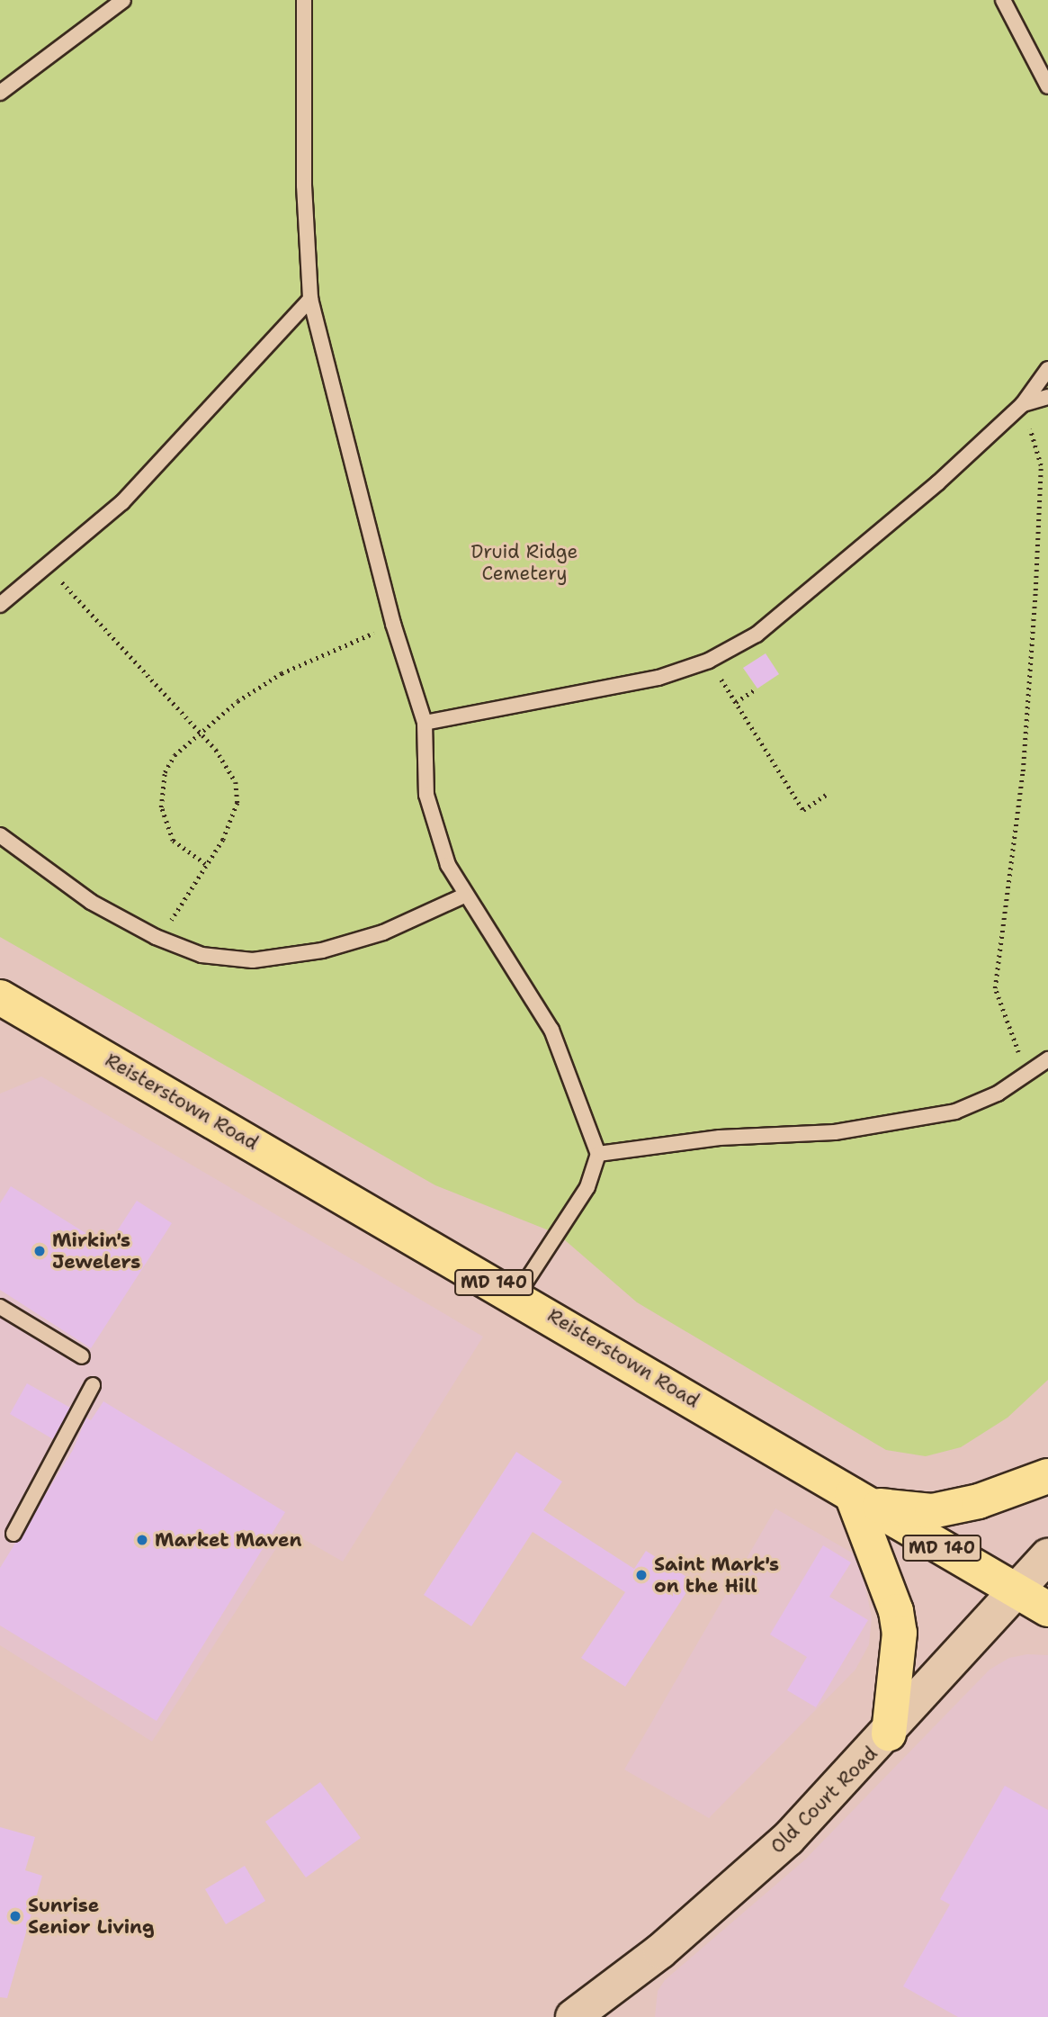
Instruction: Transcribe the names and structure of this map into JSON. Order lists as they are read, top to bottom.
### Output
{
  "streets": {
    "main road": ["Reisterstown Road", "MD 140", "Old Court Road"]
  },
  "crossings": [
    ["Reisterstown Road", "Old Court Road"]
  ],
  "parks": ["Druid Ridge Cemetery"],
  "places": [
    "Mirkin's Jewelers",
    "Market Maven",
    "Saint Mark's on the Hill",
    "Sunrise Senior Living"
  ]
}
